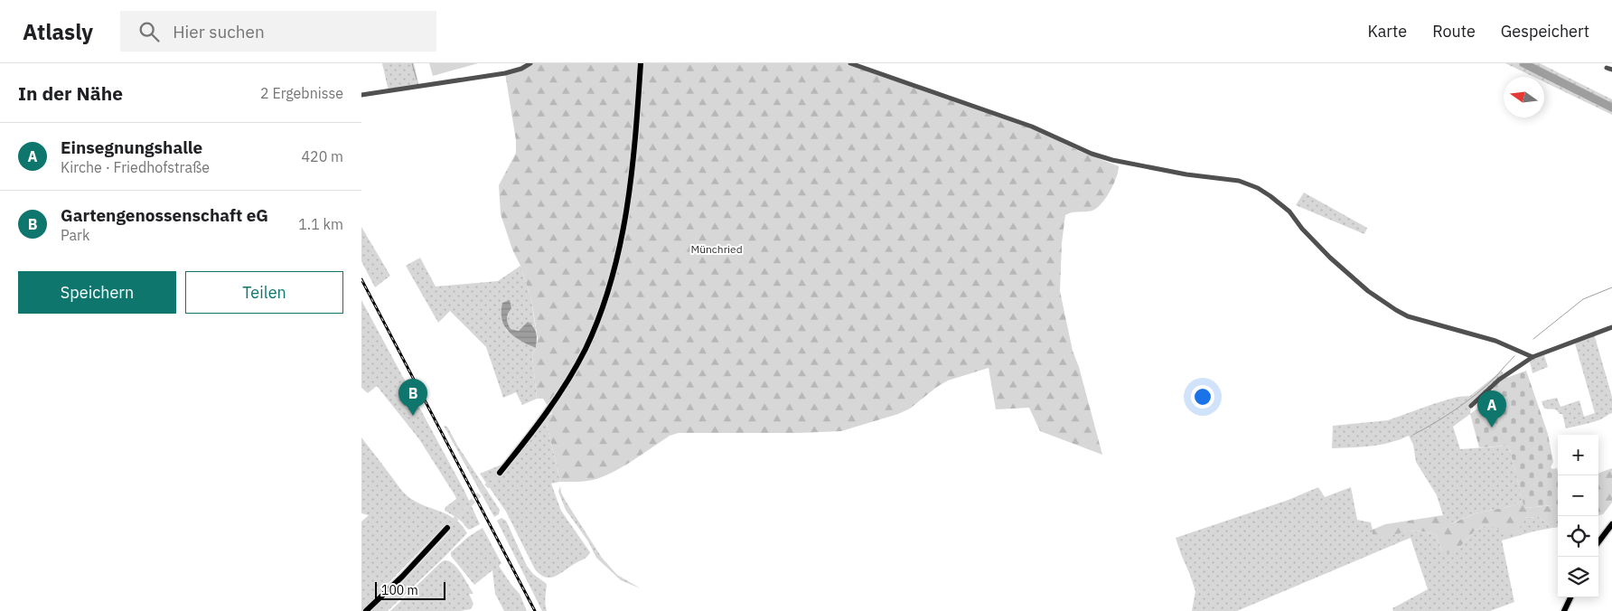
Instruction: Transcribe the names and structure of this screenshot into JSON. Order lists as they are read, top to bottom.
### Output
{
  "parks": ["Münchried"],
  "scale_bar": "100 m",
  "north": "left",
  "page": {
    "header": "Atlasly",
    "search": "Hier suchen",
    "nav": ["Karte", "Route", "Gespeichert"],
    "heading": ["In der Nähe", "2 Ergebnisse"],
    "list": [
      {
        "mark": "A",
        "name": "Einsegnungshalle",
        "note": "Kirche · Friedhofstraße",
        "value": "420 m"
      },
      {
        "mark": "B",
        "name": "Gartengenossenschaft eG",
        "note": "Park",
        "value": "1.1 km"
      }
    ],
    "buttons": ["Speichern", "Teilen"],
    "pins": ["B", "A"],
    "map_buttons": ["+", "−"],
    "scale": "100 m"
  }
}
